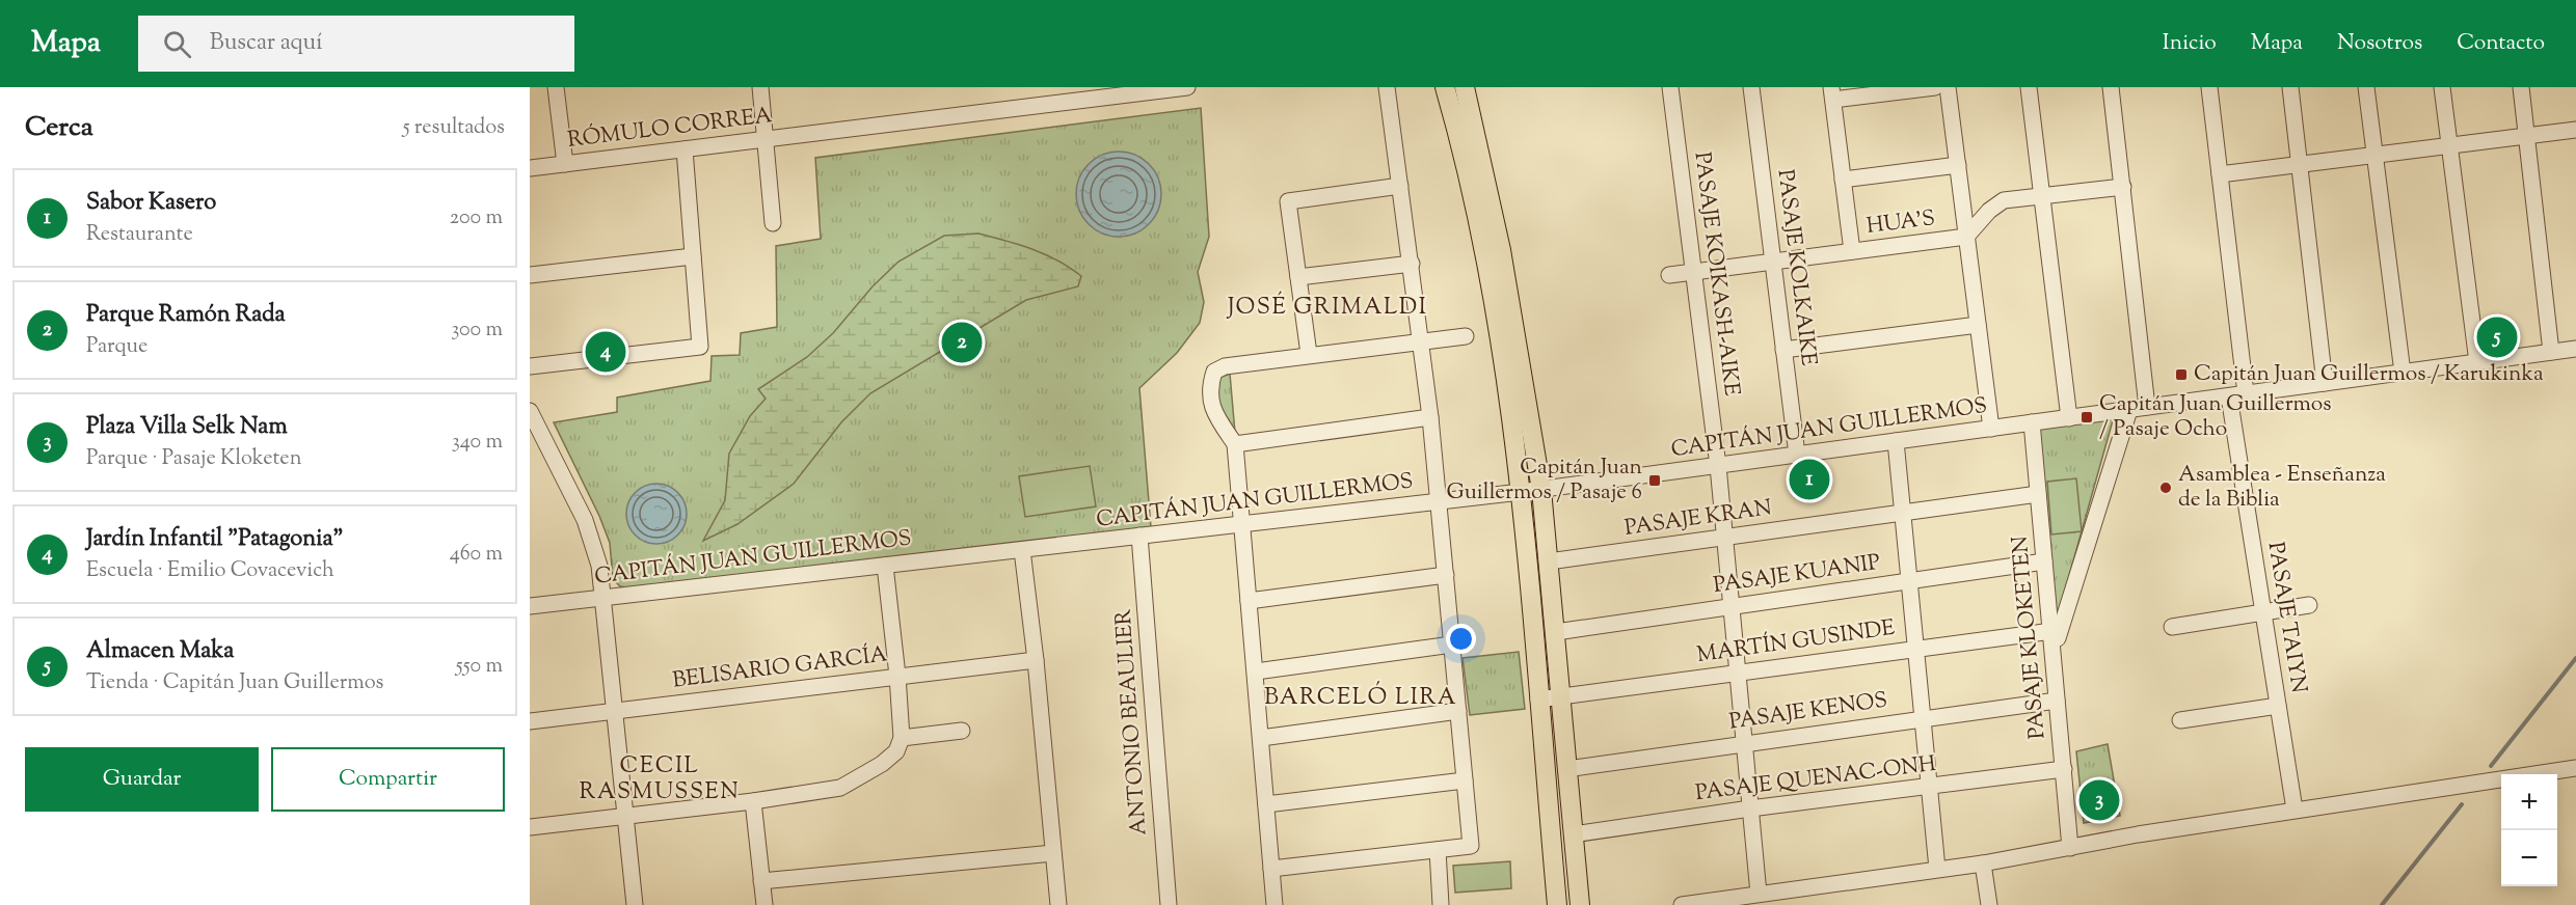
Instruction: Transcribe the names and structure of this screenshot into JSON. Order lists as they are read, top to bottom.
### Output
{
  "streets": {
    "street": [
      "RÓMULO CORREA",
      "HUA'S",
      "PASAJE KOLKAIKE",
      "PASAJE KOIKASH-AIKE",
      "CAPITÁN JUAN GUILLERMOS",
      "PASAJE KRAN",
      "PASAJE KUANIP",
      "PASAJE TAIYN",
      "PASAJE KLOKETEN",
      "MARTÍN GUSINDE",
      "BELISARIO GARCÍA",
      "PASAJE KENOS",
      "ANTONIO BEAULIER",
      "PASAJE QUENAC-ONH"
    ]
  },
  "crossings": [
    ["HUA'S", "PASAJE KOLKAIKE"],
    ["HUA'S", "PASAJE KOIKASH-AIKE"],
    ["PASAJE KOLKAIKE", "CAPITÁN JUAN GUILLERMOS"],
    ["PASAJE KOIKASH-AIKE", "CAPITÁN JUAN GUILLERMOS"],
    ["PASAJE KOIKASH-AIKE", "PASAJE KRAN"],
    ["PASAJE KOIKASH-AIKE", "PASAJE KUANIP"],
    ["PASAJE KOIKASH-AIKE", "MARTÍN GUSINDE"],
    ["PASAJE KOIKASH-AIKE", "PASAJE KENOS"],
    ["PASAJE KOIKASH-AIKE", "PASAJE QUENAC-ONH"],
    ["CAPITÁN JUAN GUILLERMOS", "PASAJE TAIYN"],
    ["CAPITÁN JUAN GUILLERMOS", "PASAJE KLOKETEN"],
    ["CAPITÁN JUAN GUILLERMOS", "ANTONIO BEAULIER"],
    ["PASAJE KRAN", "PASAJE KLOKETEN"],
    ["PASAJE KUANIP", "PASAJE KLOKETEN"],
    ["PASAJE KLOKETEN", "MARTÍN GUSINDE"],
    ["PASAJE KLOKETEN", "PASAJE KENOS"],
    ["PASAJE KLOKETEN", "PASAJE QUENAC-ONH"]
  ],
  "districts": ["JOSÉ GRIMALDI", "BARCELÓ LIRA", "CECIL RASMUSSEN"],
  "places": {
    "transit": ["Capitán Juan Guillermos / Karukinka", "Capitán Juan Guillermos / Pasaje Ocho", "Capitán Juan Guillermos / Pasaje 6"],
    "other": ["Asamblea - Enseñanza de la Biblia"]
  },
  "page": {
    "header": "Mapa",
    "search": "Buscar aquí",
    "nav": [
      "Inicio",
      "Mapa",
      "Nosotros",
      "Contacto"
    ],
    "heading": ["Cerca", "5 resultados"],
    "list": [
      {
        "mark": "1",
        "name": "Sabor Kasero",
        "note": "Restaurante",
        "value": "200 m"
      },
      {
        "mark": "2",
        "name": "Parque Ramón Rada",
        "note": "Parque",
        "value": "300 m"
      },
      {
        "mark": "3",
        "name": "Plaza Villa Selk Nam",
        "note": "Parque · Pasaje Kloketen",
        "value": "340 m"
      },
      {
        "mark": "4",
        "name": "Jardín Infantil \"Patagonia\"",
        "note": "Escuela · Emilio Covacevich",
        "value": "460 m"
      },
      {
        "mark": "5",
        "name": "Almacen Maka",
        "note": "Tienda · Capitán Juan Guillermos",
        "value": "550 m"
      }
    ],
    "pins": [
      "5",
      "2",
      "4",
      "1",
      "3"
    ],
    "buttons": ["Guardar", "Compartir"],
    "map_buttons": ["+", "−"]
  }
}
